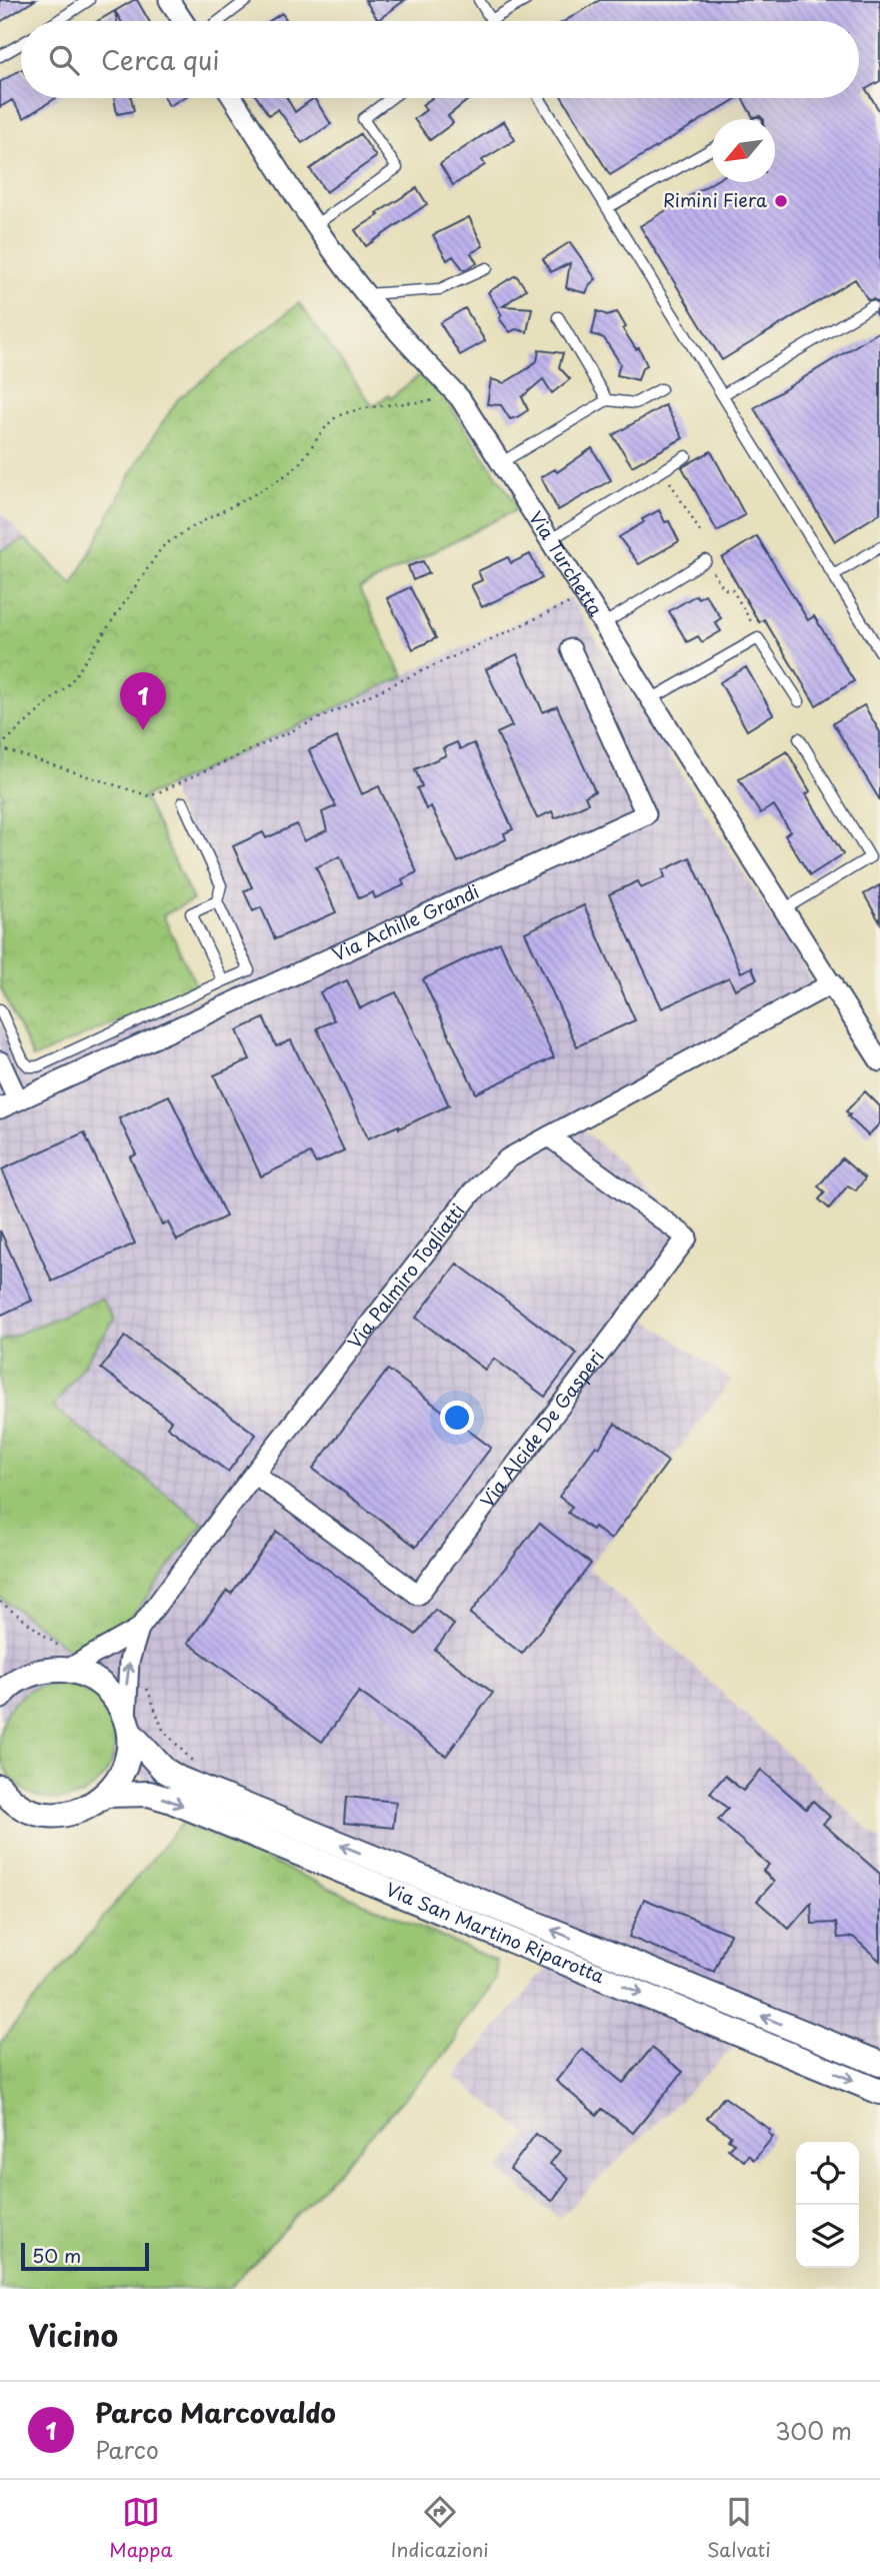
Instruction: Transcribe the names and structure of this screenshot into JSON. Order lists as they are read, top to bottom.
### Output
{
  "streets": {
    "street": [
      "Via Turchetta",
      "Via Achille Grandi",
      "Via Palmiro Togliatti",
      "Via Alcide De Gasperi",
      "Via San Martino Riparotta"
    ]
  },
  "crossings": [
    ["Via Turchetta", "Via Palmiro Togliatti"],
    ["Via Palmiro Togliatti", "Via Alcide De Gasperi"],
    ["Via Palmiro Togliatti", "Via San Martino Riparotta"]
  ],
  "places": ["Rimini Fiera"],
  "scale_bar": "50 m",
  "north": "bottom left",
  "page": {
    "search": "Cerca qui",
    "pins": "1",
    "scale": "50 m",
    "heading": "Vicino",
    "list": [
      {
        "mark": "1",
        "name": "Parco Marcovaldo",
        "note": "Parco",
        "value": "300 m"
      }
    ],
    "nav": ["Mappa", "Indicazioni", "Salvati"]
  }
}
